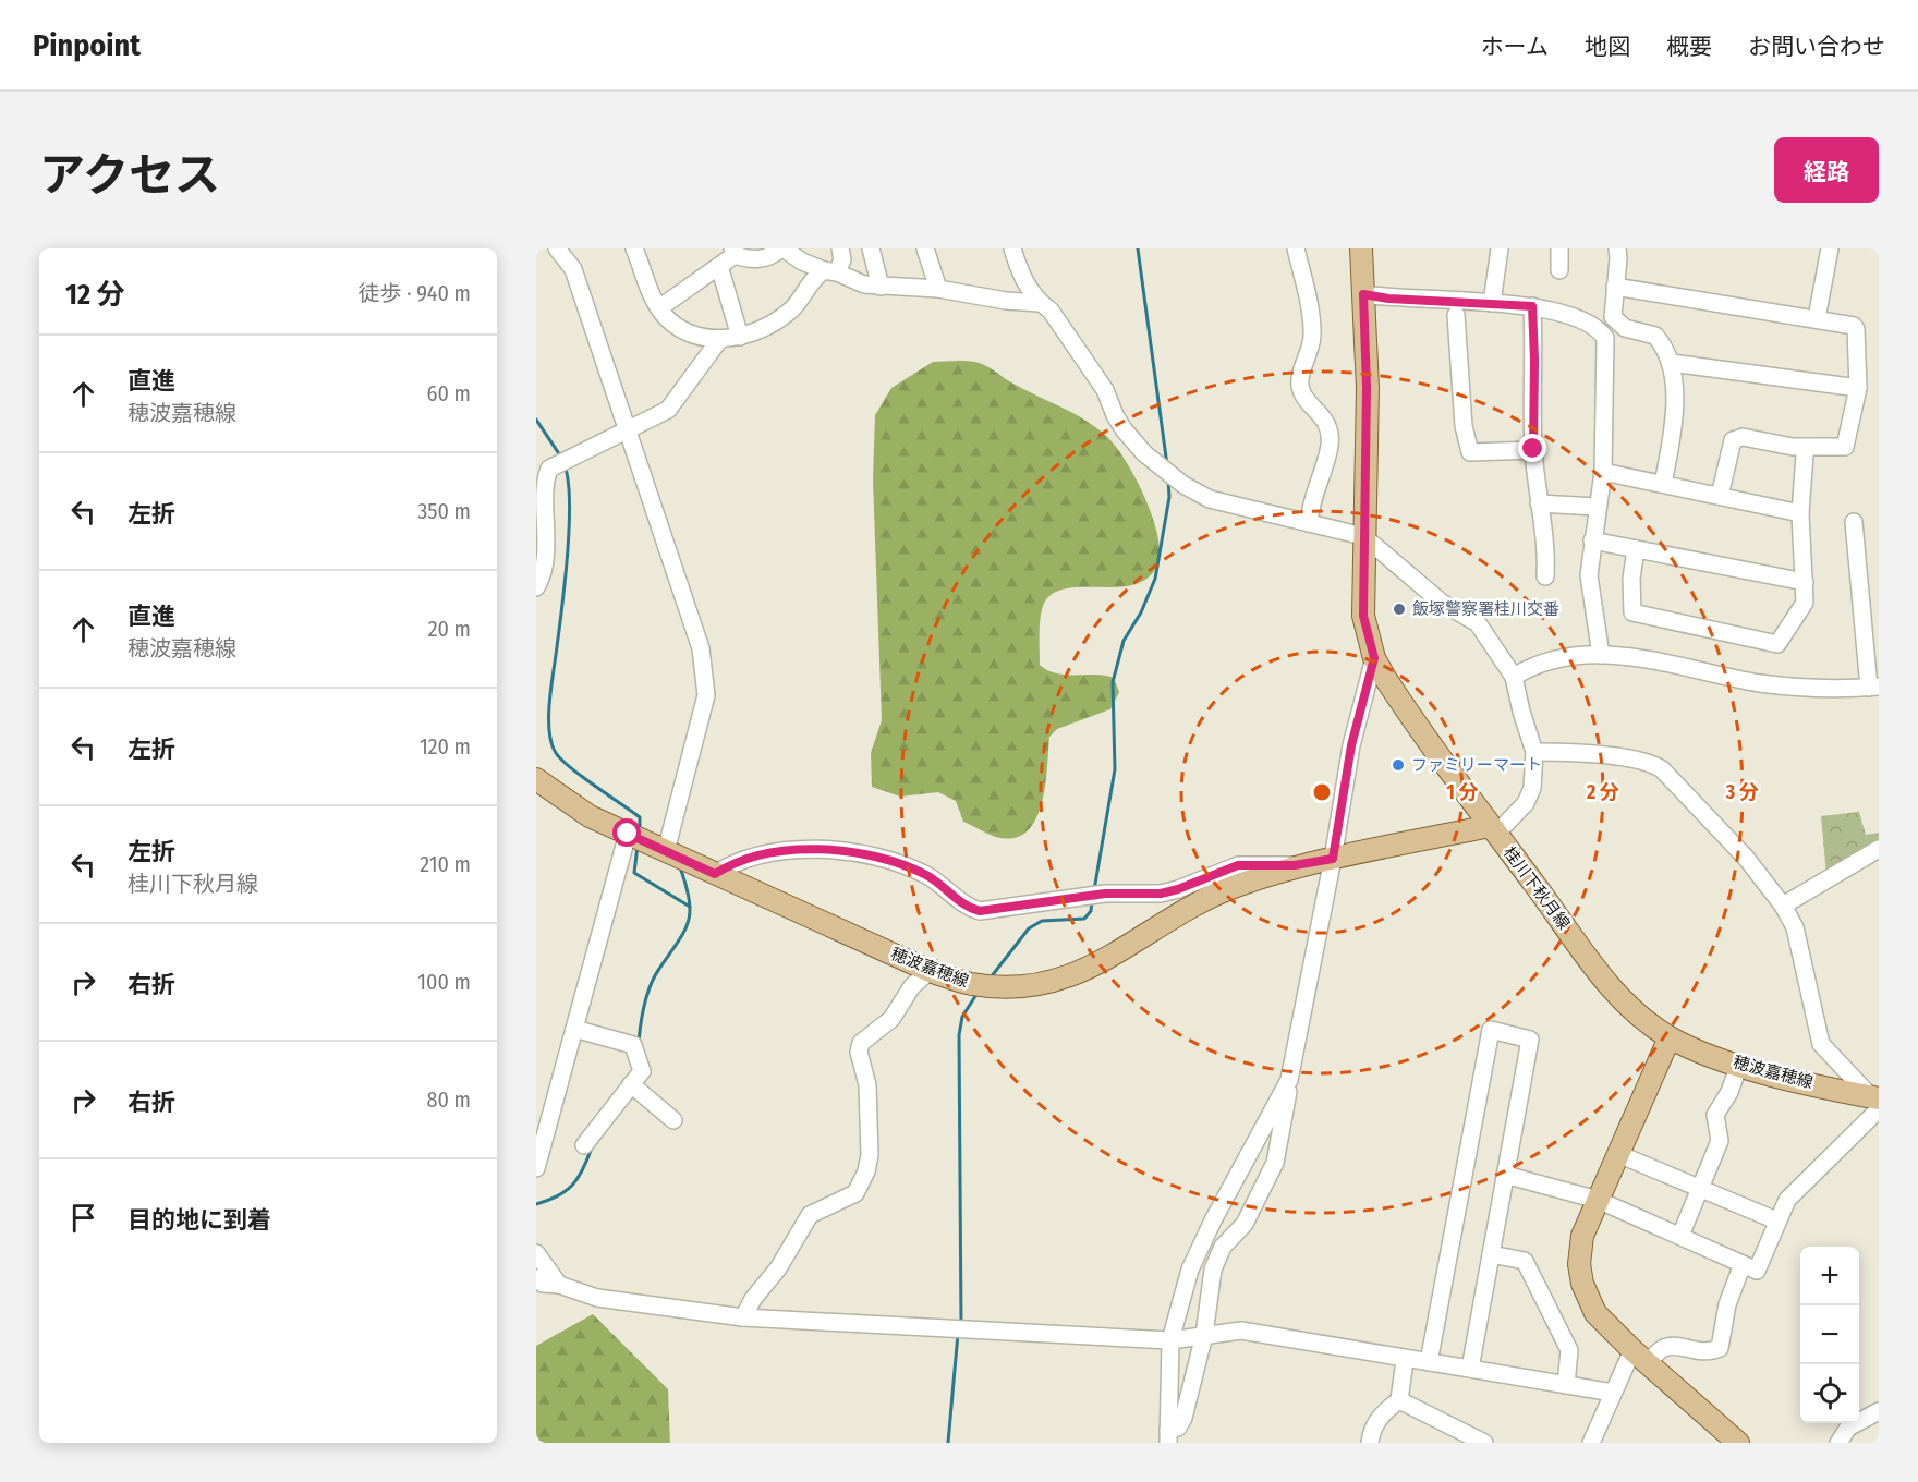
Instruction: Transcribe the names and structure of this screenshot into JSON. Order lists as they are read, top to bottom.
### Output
{
  "streets": {
    "main road": ["桂川下秋月線", "穂波嘉穂線"]
  },
  "crossings": [
    ["桂川下秋月線", "穂波嘉穂線"]
  ],
  "places": ["飯塚警察署桂川交番", "ファミリーマート"],
  "page": {
    "header": "Pinpoint",
    "nav": [
      "ホーム",
      "地図",
      "概要",
      "お問い合わせ"
    ],
    "title": "アクセス",
    "buttons": "経路",
    "heading": ["12 分", "徒歩 · 940 m"],
    "list": [
      ["直進", "穂波嘉穂線", "60 m"],
      ["左折", "350 m"],
      ["直進", "穂波嘉穂線", "20 m"],
      ["左折", "120 m"],
      ["左折", "桂川下秋月線", "210 m"],
      ["右折", "100 m"],
      ["右折", "80 m"],
      "目的地に到着"
    ],
    "map_buttons": ["+", "−"]
  },
  "rings": ["1 分", "2 分", "3 分"]
}
